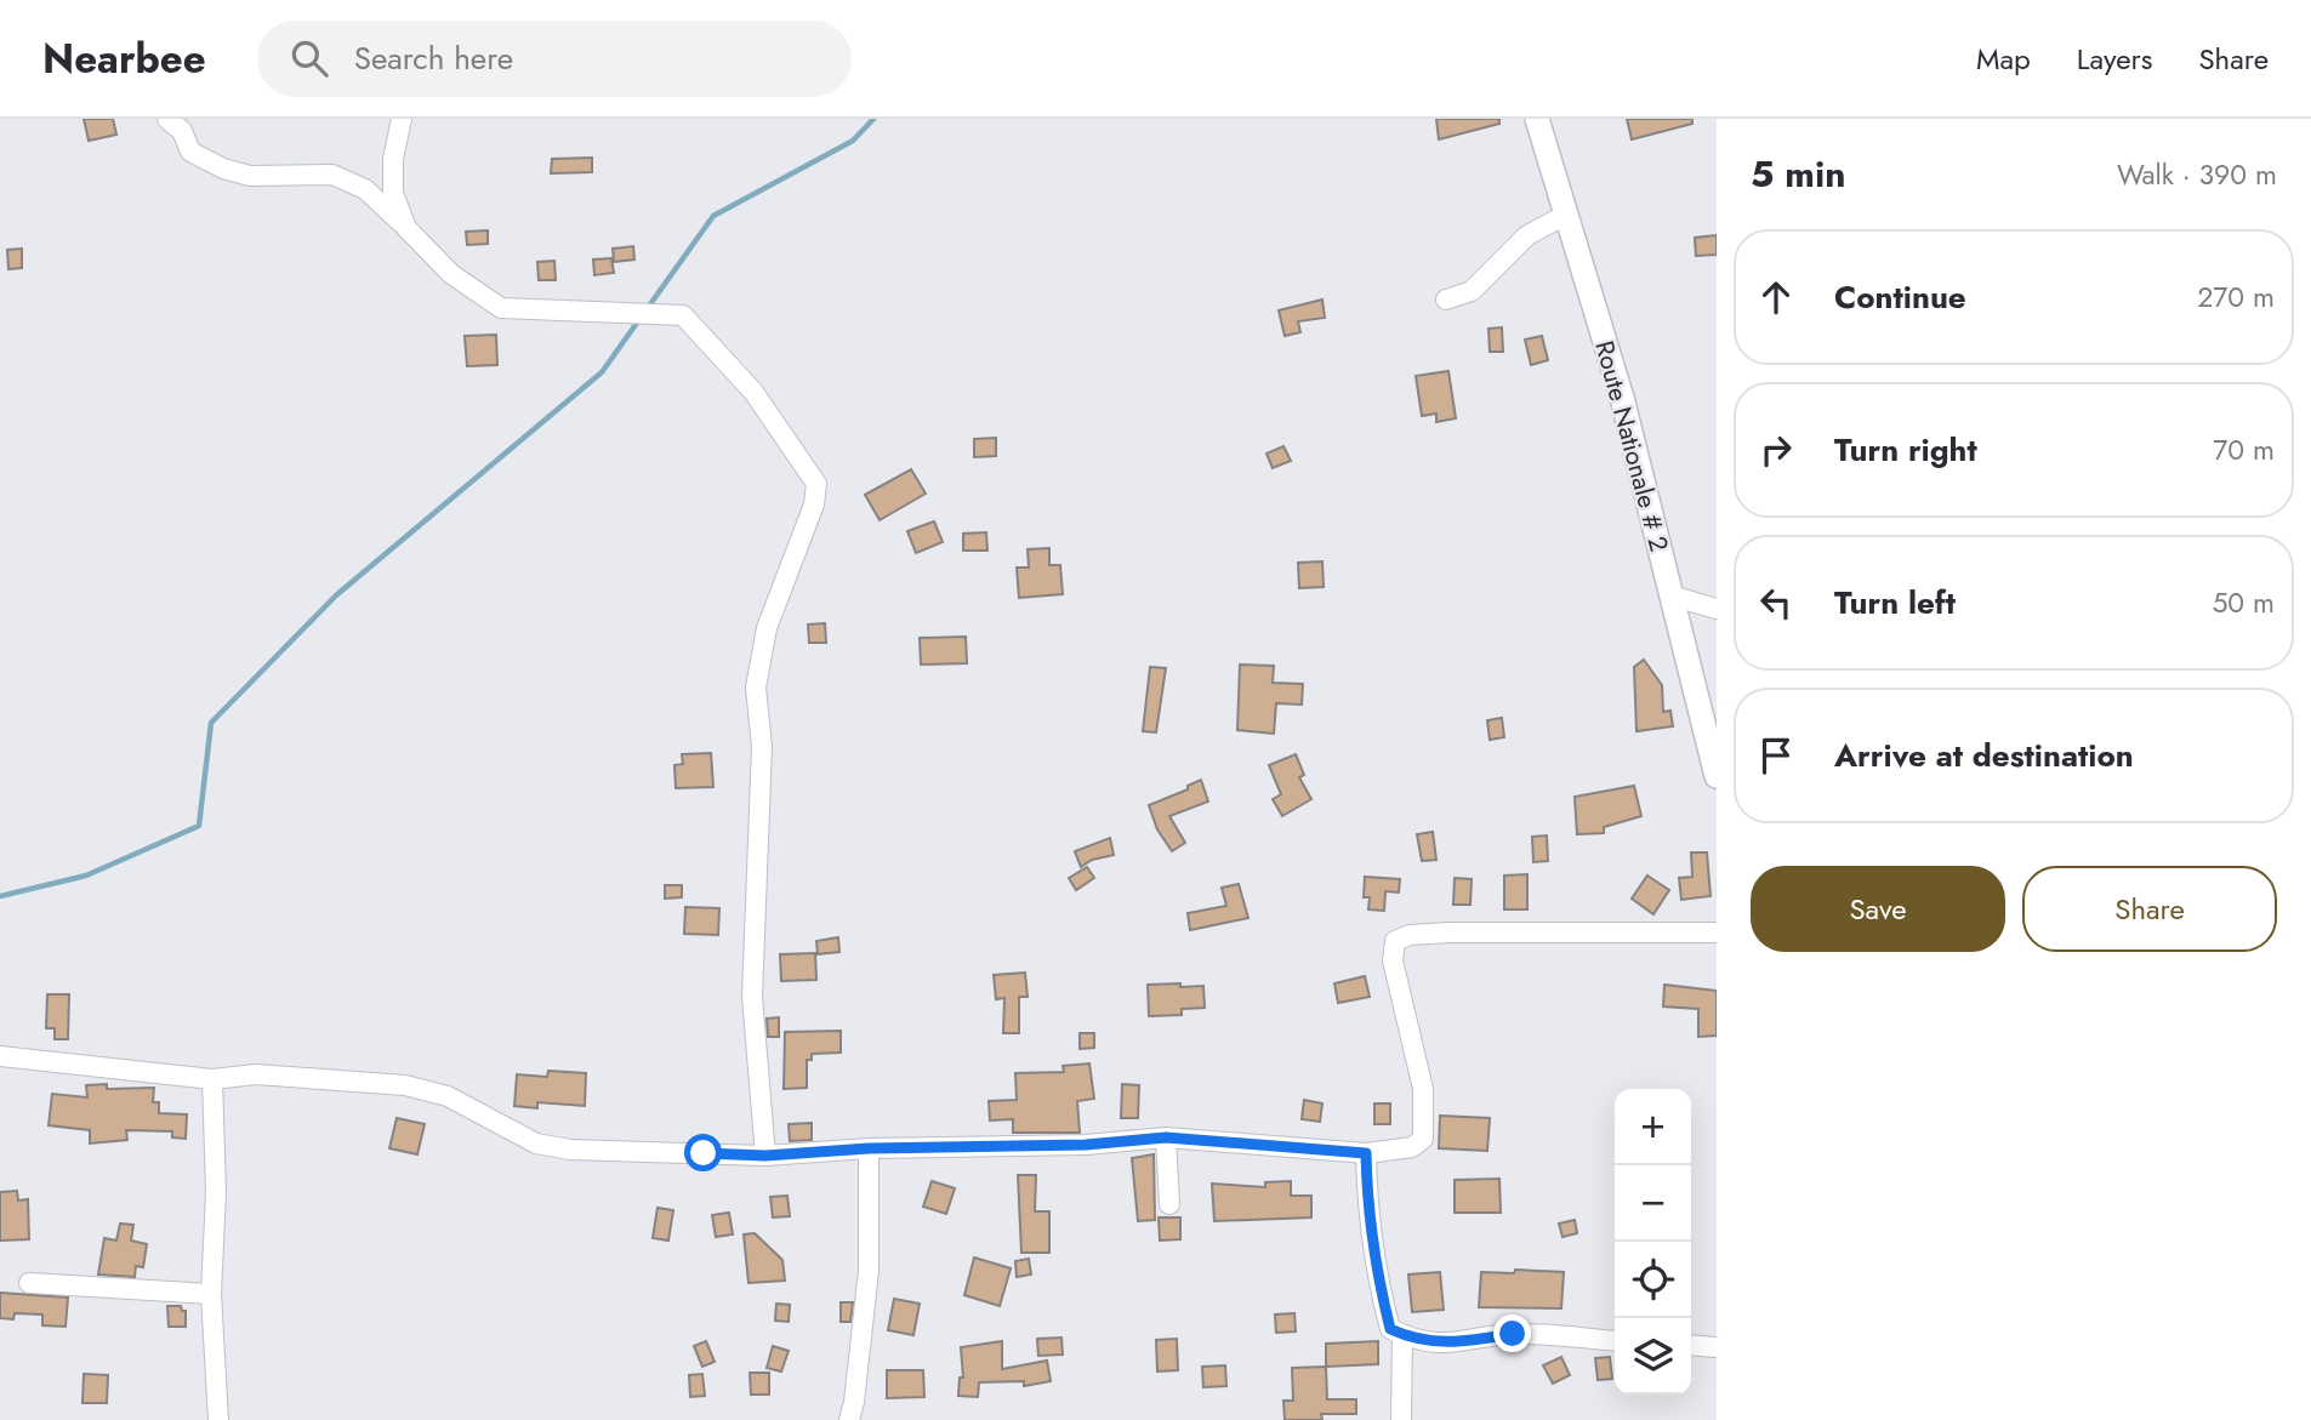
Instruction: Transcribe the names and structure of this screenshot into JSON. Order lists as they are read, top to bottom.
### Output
{
  "streets": {
    "main road": ["Route Nationale # 2"]
  },
  "page": {
    "header": "Nearbee",
    "search": "Search here",
    "nav": ["Map", "Layers", "Share"],
    "heading": ["5 min", "Walk · 390 m"],
    "list": [
      ["Continue", "270 m"],
      ["Turn right", "70 m"],
      ["Turn left", "50 m"],
      "Arrive at destination"
    ],
    "buttons": ["Save", "Share"],
    "map_buttons": ["+", "−"]
  }
}
